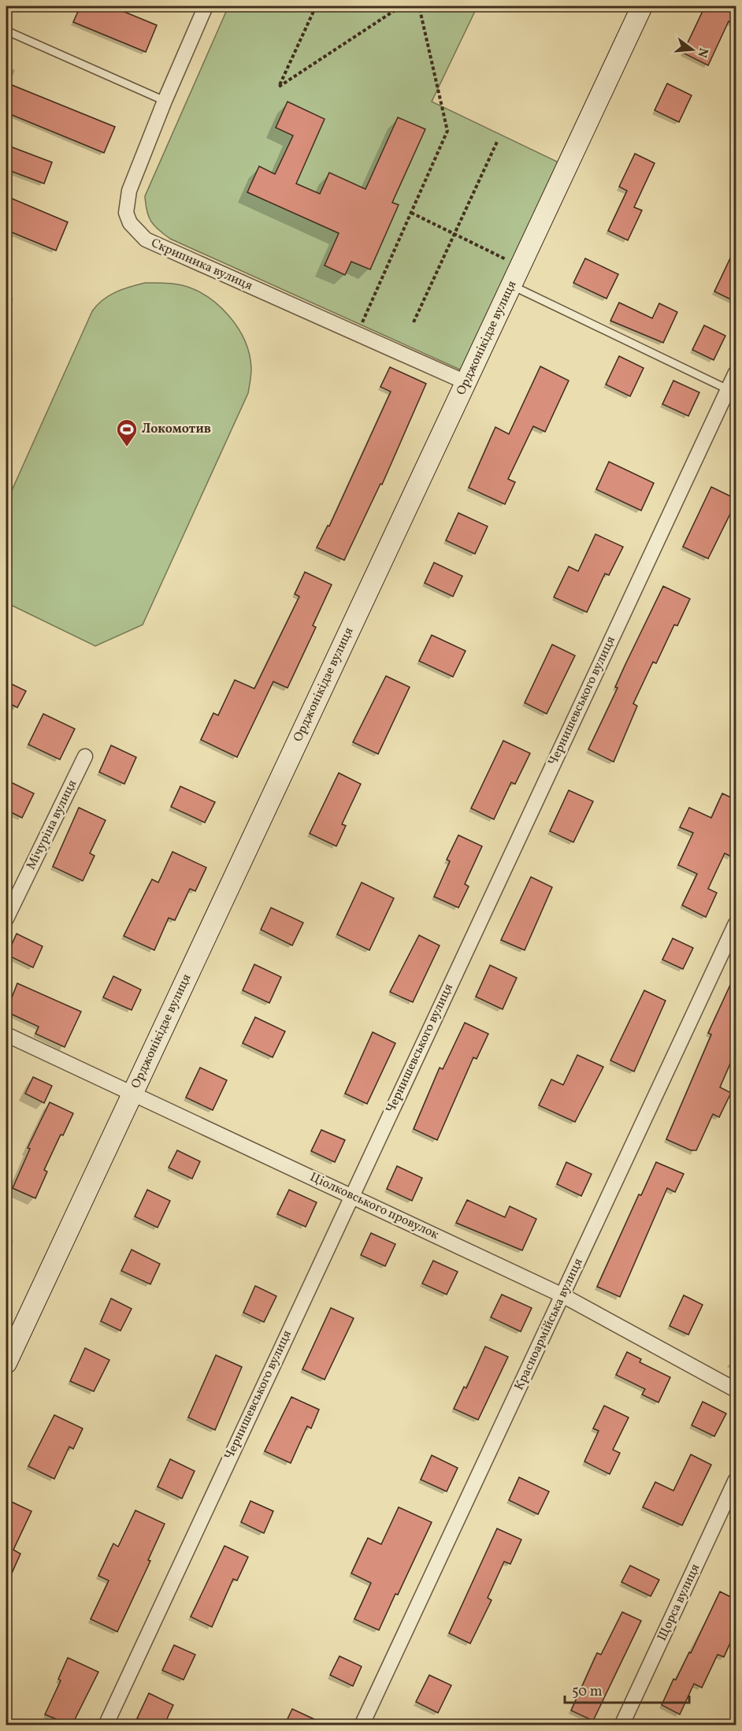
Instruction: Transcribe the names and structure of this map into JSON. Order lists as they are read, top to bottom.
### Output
{
  "streets": {
    "main road": ["Орджонікідзе вулиця"],
    "street": [
      "Скрипника вулиця",
      "Чернишевського вулиця",
      "Мічуріна вулиця",
      "Ціолковського провулок",
      "Красноармійська вулиця",
      "Щорса вулиця"
    ]
  },
  "crossings": [
    ["Скрипника вулиця", "Орджонікідзе вулиця"],
    ["Орджонікідзе вулиця", "Ціолковського провулок"],
    ["Чернишевського вулиця", "Ціолковського провулок"],
    ["Ціолковського провулок", "Красноармійська вулиця"]
  ],
  "places": {
    "sports": ["Локомотив"]
  },
  "scale_bar": "50 m",
  "north": "right"
}
